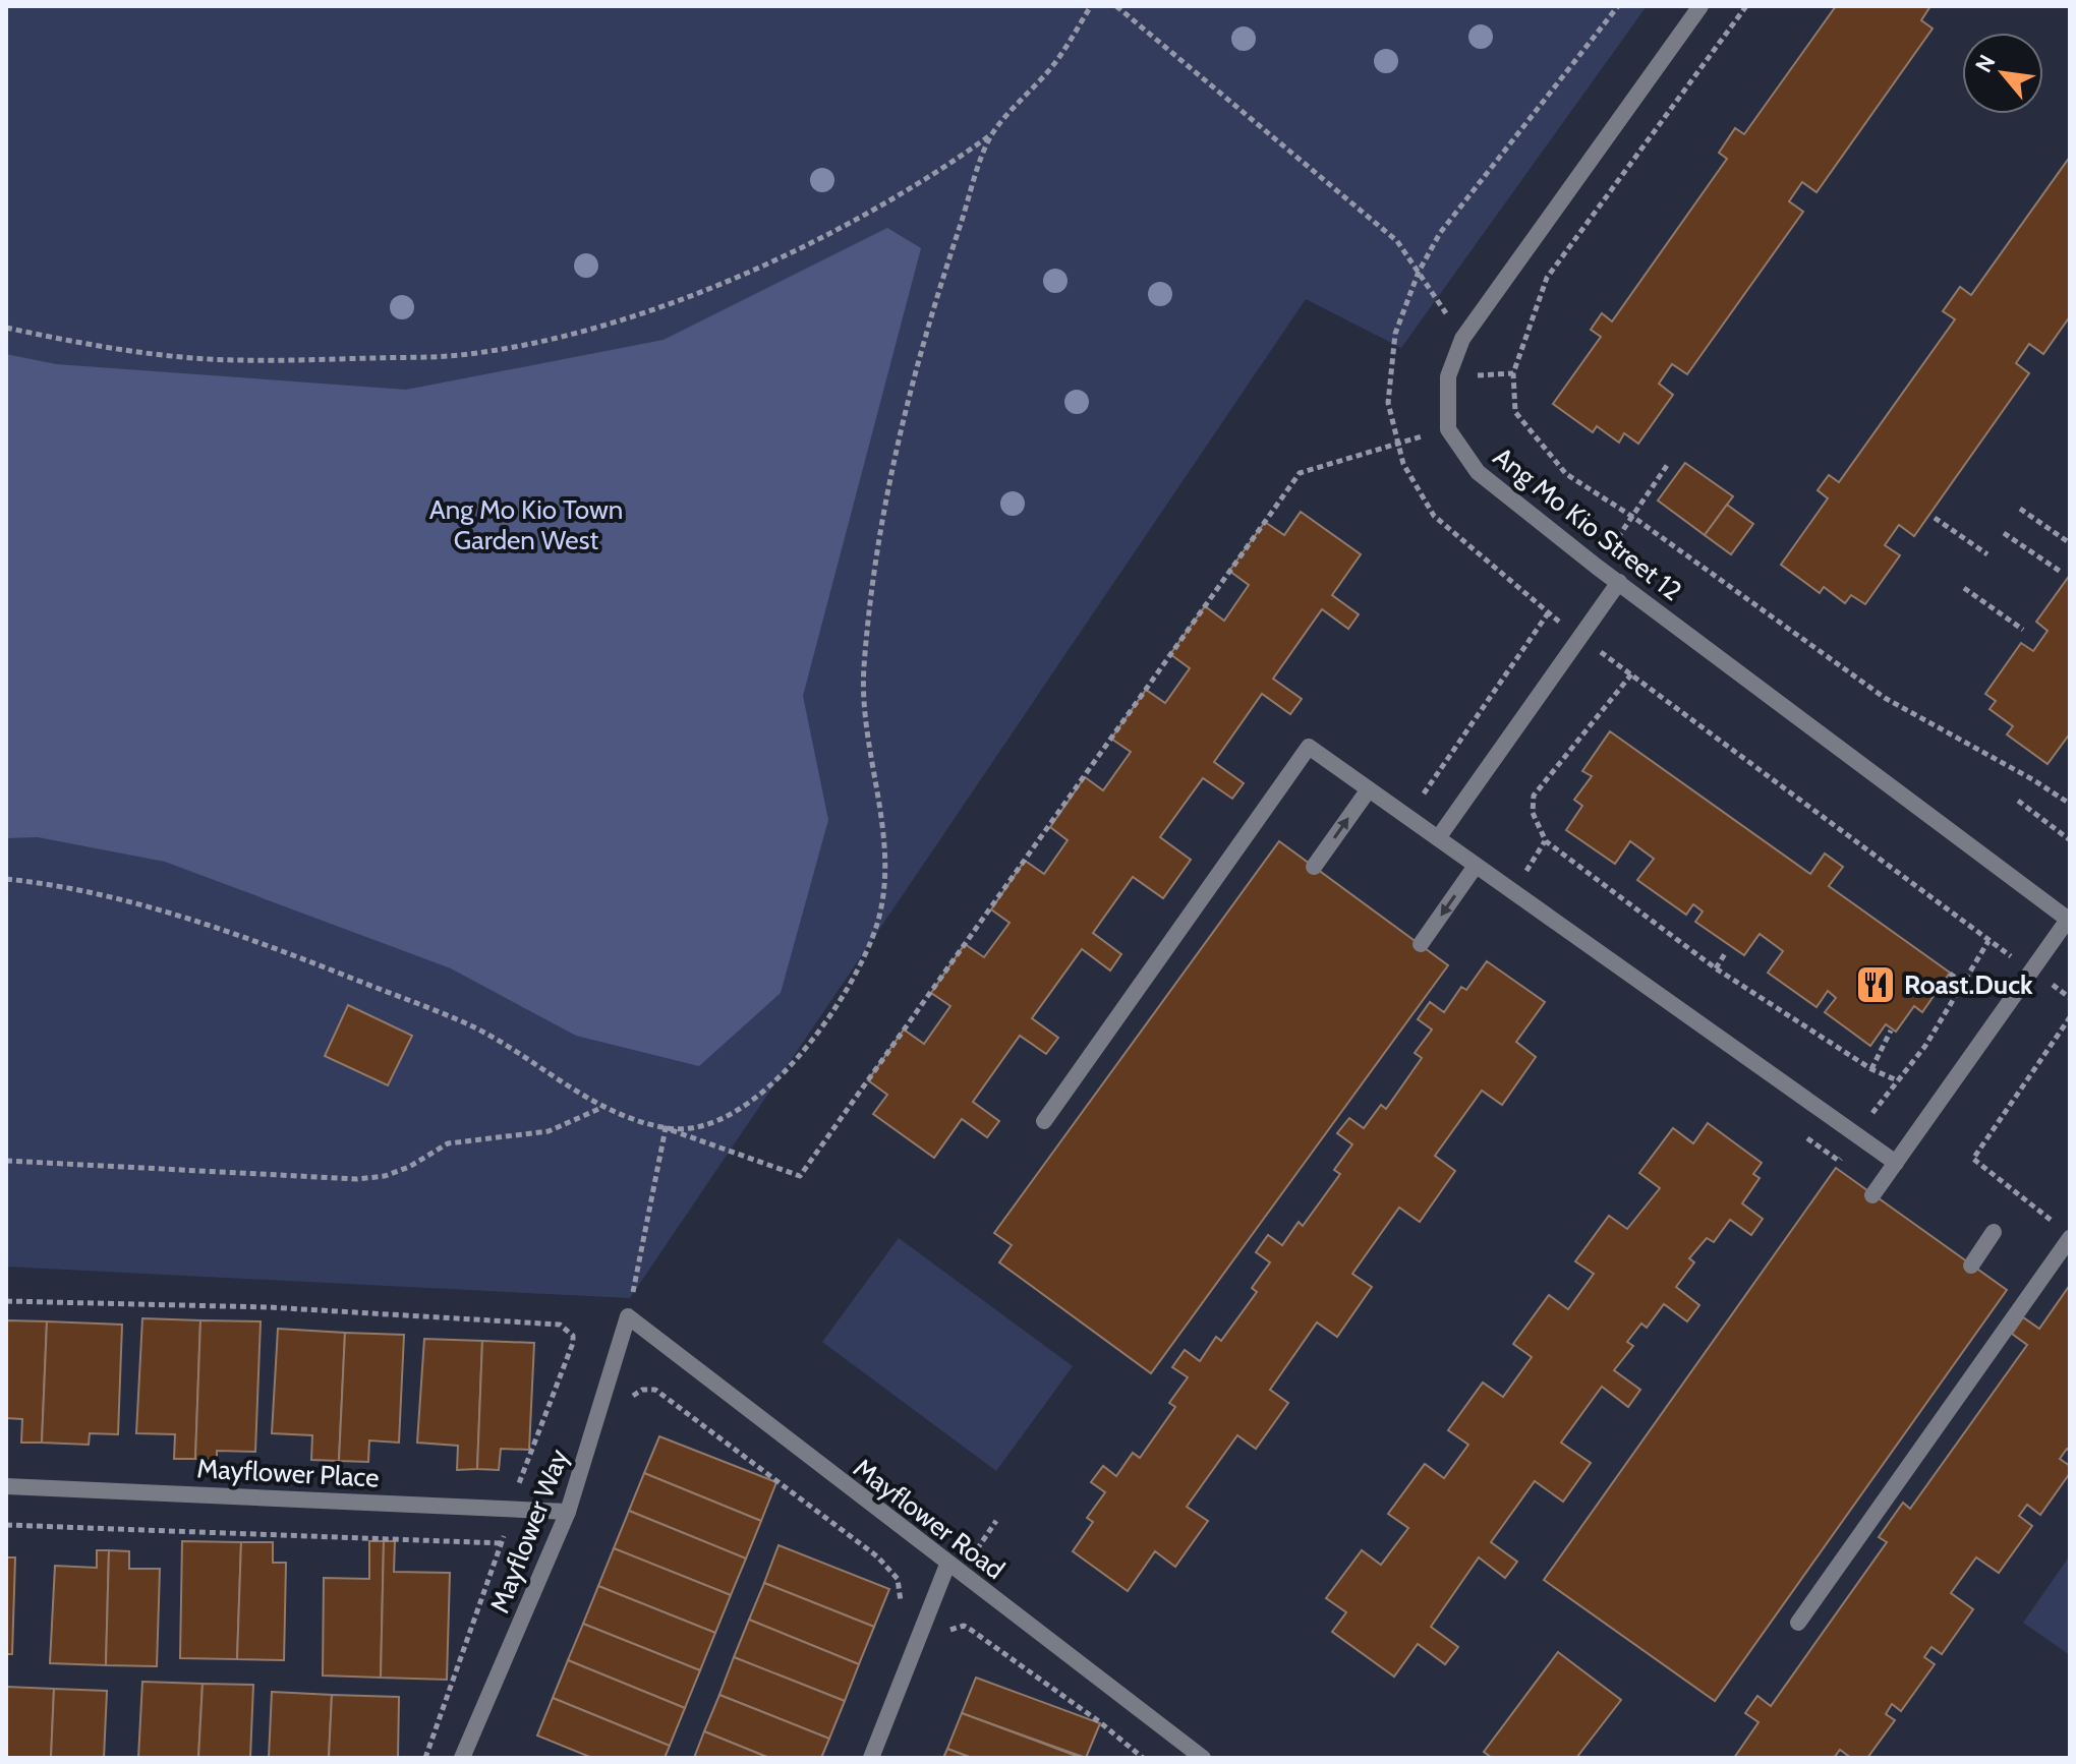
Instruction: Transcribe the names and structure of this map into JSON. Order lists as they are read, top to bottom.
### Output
{
  "streets": {
    "street": [
      "Ang Mo Kio Street 12",
      "Mayflower Place",
      "Mayflower Road",
      "Mayflower Way"
    ]
  },
  "crossings": [
    ["Mayflower Place", "Mayflower Way"],
    ["Mayflower Road", "Mayflower Way"]
  ],
  "parks": ["Ang Mo Kio Town Garden West"],
  "places": {
    "restaurant": ["Roast.Duck"]
  },
  "north": "top left"
}
